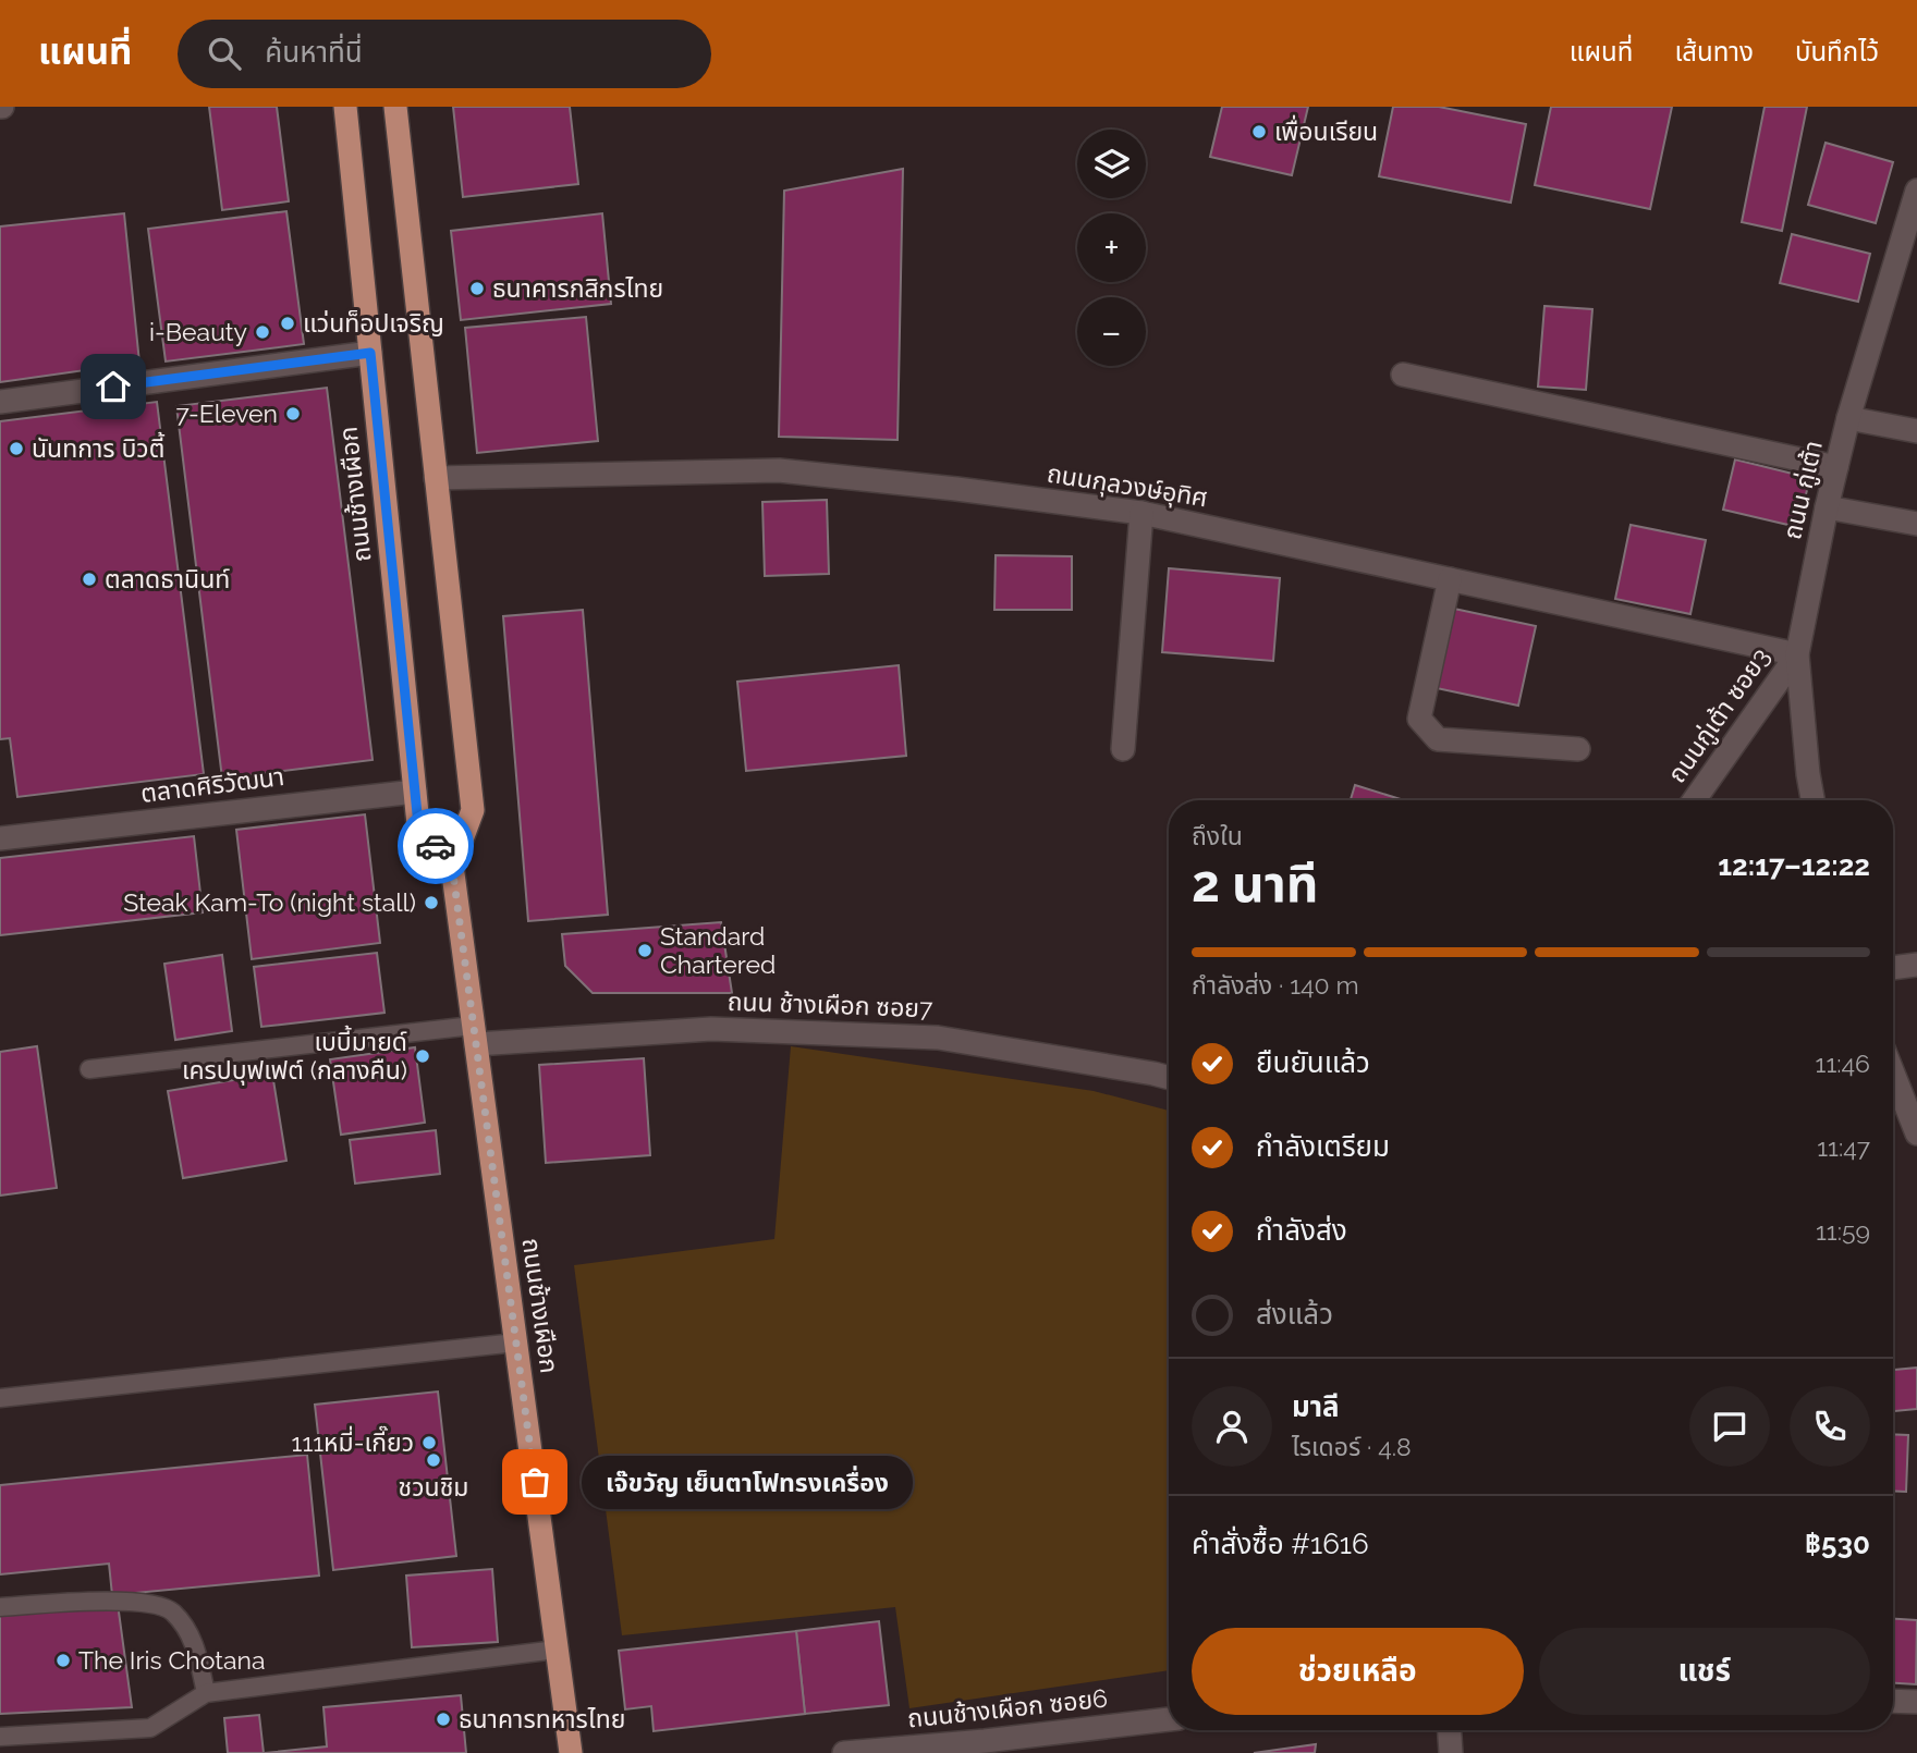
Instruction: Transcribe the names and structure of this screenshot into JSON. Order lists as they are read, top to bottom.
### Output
{
  "streets": {
    "main road": ["ถนนช้างเผือก"],
    "street": [
      "ถนนกุลวงษ์อุทิศ",
      "ถนน กู่เต้า",
      "ถนนกู่เต้า ซอย3",
      "ตลาดศิริวัฒนา",
      "ถนน ช้างเผือก ซอย7",
      "ถนนช้างเผือก ซอย6"
    ]
  },
  "crossings": [
    ["ถนนกุลวงษ์อุทิศ", "ถนน กู่เต้า"],
    ["ถนนกุลวงษ์อุทิศ", "ถนนช้างเผือก"],
    ["ถนนกุลวงษ์อุทิศ", "ถนนกู่เต้า ซอย3"],
    ["ถนน กู่เต้า", "ถนนกู่เต้า ซอย3"],
    ["ถนนช้างเผือก", "ตลาดศิริวัฒนา"],
    ["ถนนช้างเผือก", "ถนน ช้างเผือก ซอย7"]
  ],
  "places": [
    "เพื่อนเรียน",
    "ธนาคารกสิกรไทย",
    "แว่นท็อปเจริญ",
    "i-Beauty",
    "7-Eleven",
    "นันทการ บิวตี้",
    "ตลาดธานินท์",
    "Steak Kam-To (night stall)",
    "Standard Chartered",
    "เบบี้มายด์ เครปบุฟเฟต์ (กลางคืน)",
    "111หมี่-เกี๊ยว",
    "ชวนชิม",
    "เจ๊ขวัญ เย็นตาโฟทรงเครื่อง",
    "The Iris Chotana",
    "ธนาคารทหารไทย"
  ],
  "page": {
    "header": "แผนที่",
    "search": "ค้นหาที่นี่",
    "nav": ["แผนที่", "เส้นทาง", "บันทึกไว้"],
    "map_buttons": ["+", "−"],
    "heading": ["2 นาที", "ถึงใน", "12:17–12:22"],
    "panel": [
      "มาลี",
      "ไรเดอร์ · 4.8",
      "คำสั่งซื้อ #1616",
      "฿530"
    ],
    "bar": "กำลังส่ง · 140 m",
    "list": [
      ["ยืนยันแล้ว", "11:46"],
      ["กำลังเตรียม", "11:47"],
      ["กำลังส่ง", "11:59"],
      "ส่งแล้ว"
    ],
    "bubble": "เจ๊ขวัญ เย็นตาโฟทรงเครื่อง",
    "buttons": ["ช่วยเหลือ", "แชร์"]
  }
}
